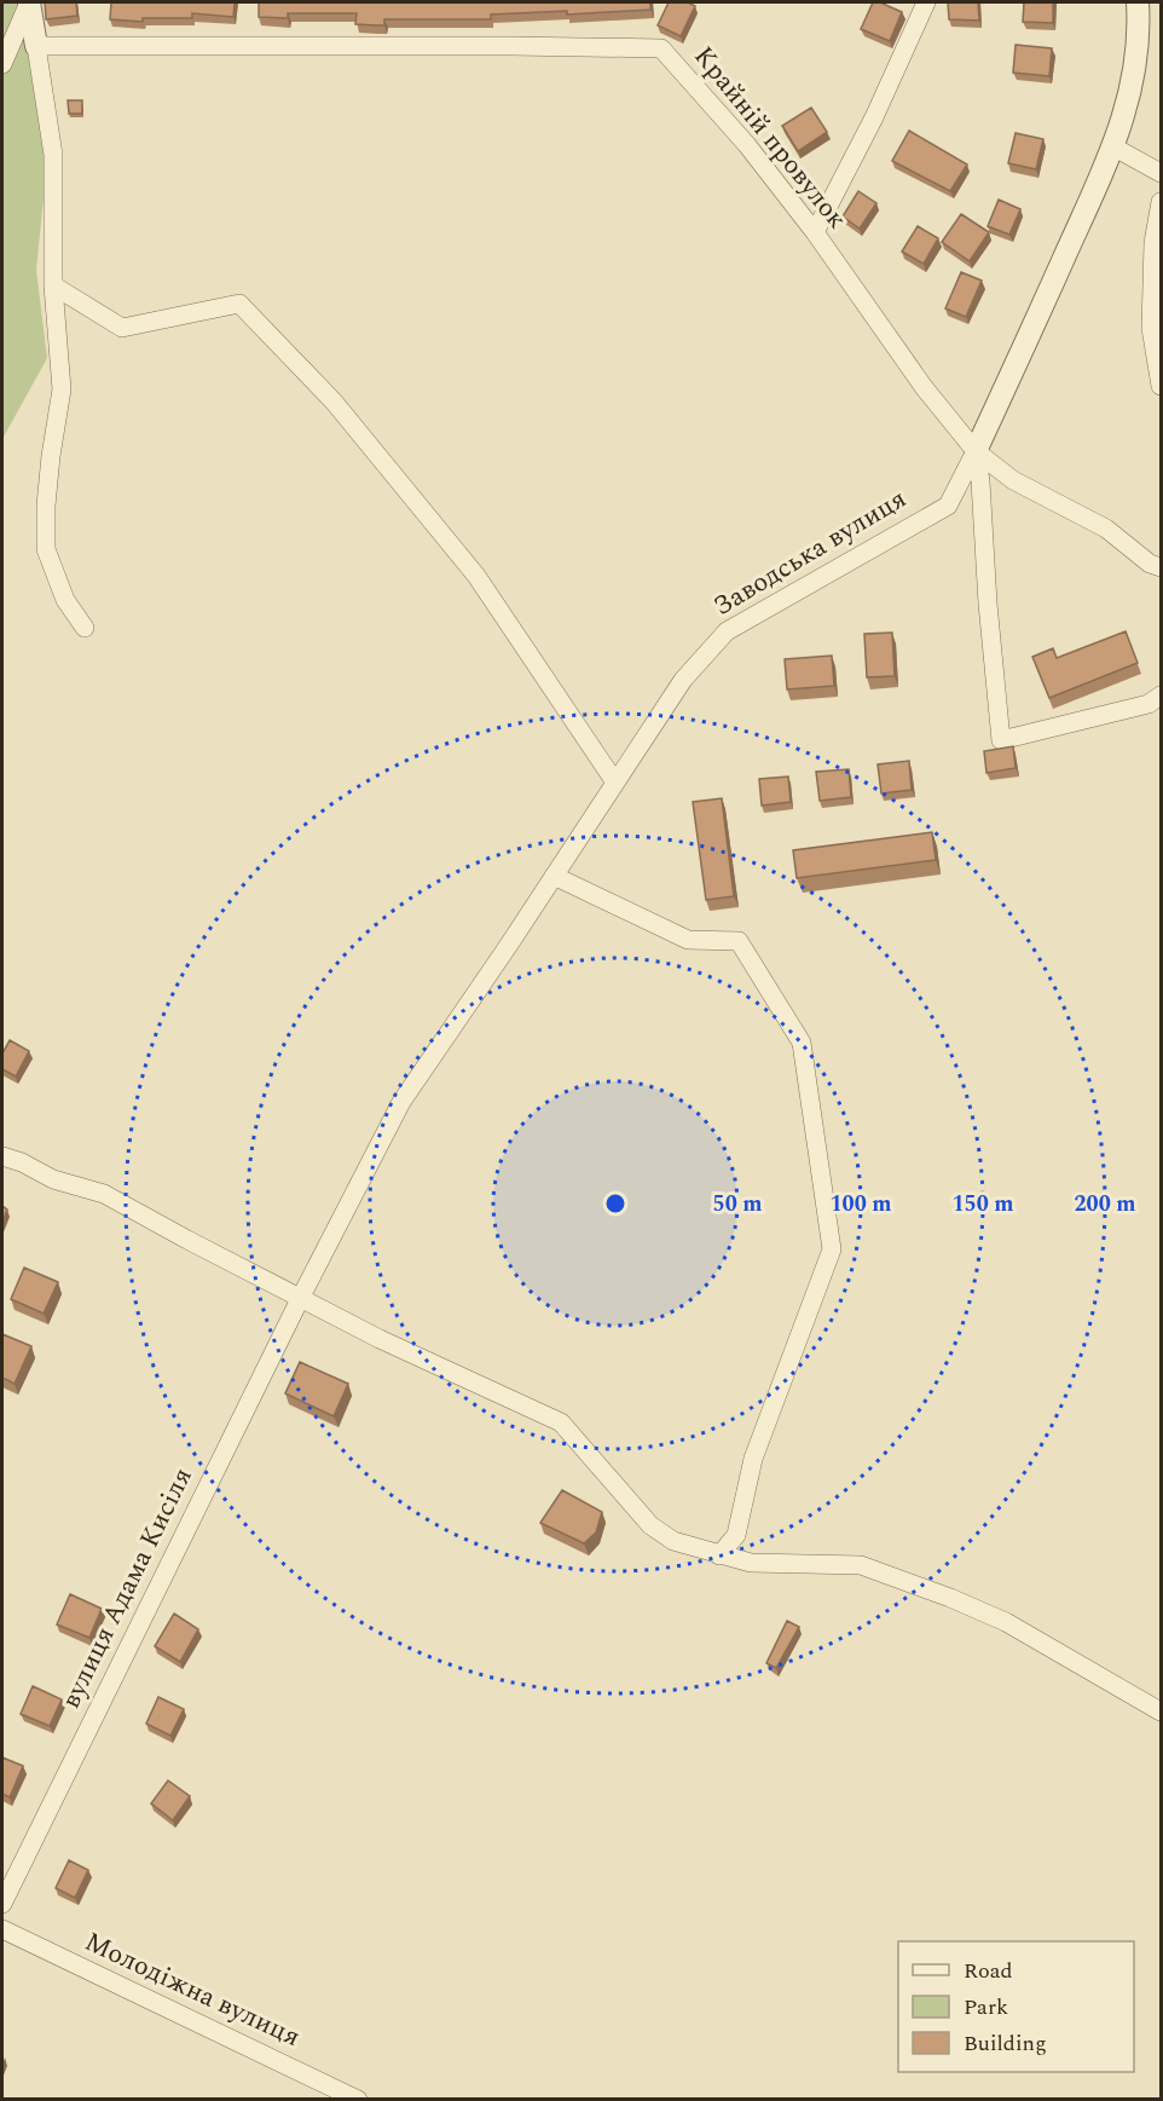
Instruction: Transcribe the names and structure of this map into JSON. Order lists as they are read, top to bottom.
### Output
{
  "streets": {
    "street": [
      "Крайній провулок",
      "Заводська вулиця",
      "вулиця Адама Кисіля",
      "Молодіжна вулиця"
    ]
  },
  "crossings": [
    ["Крайній провулок", "Заводська вулиця"],
    ["Заводська вулиця", "вулиця Адама Кисіля"]
  ],
  "legend": ["Road", "Park", "Building"],
  "rings": [
    "50 m",
    "100 m",
    "150 m",
    "200 m"
  ]
}
